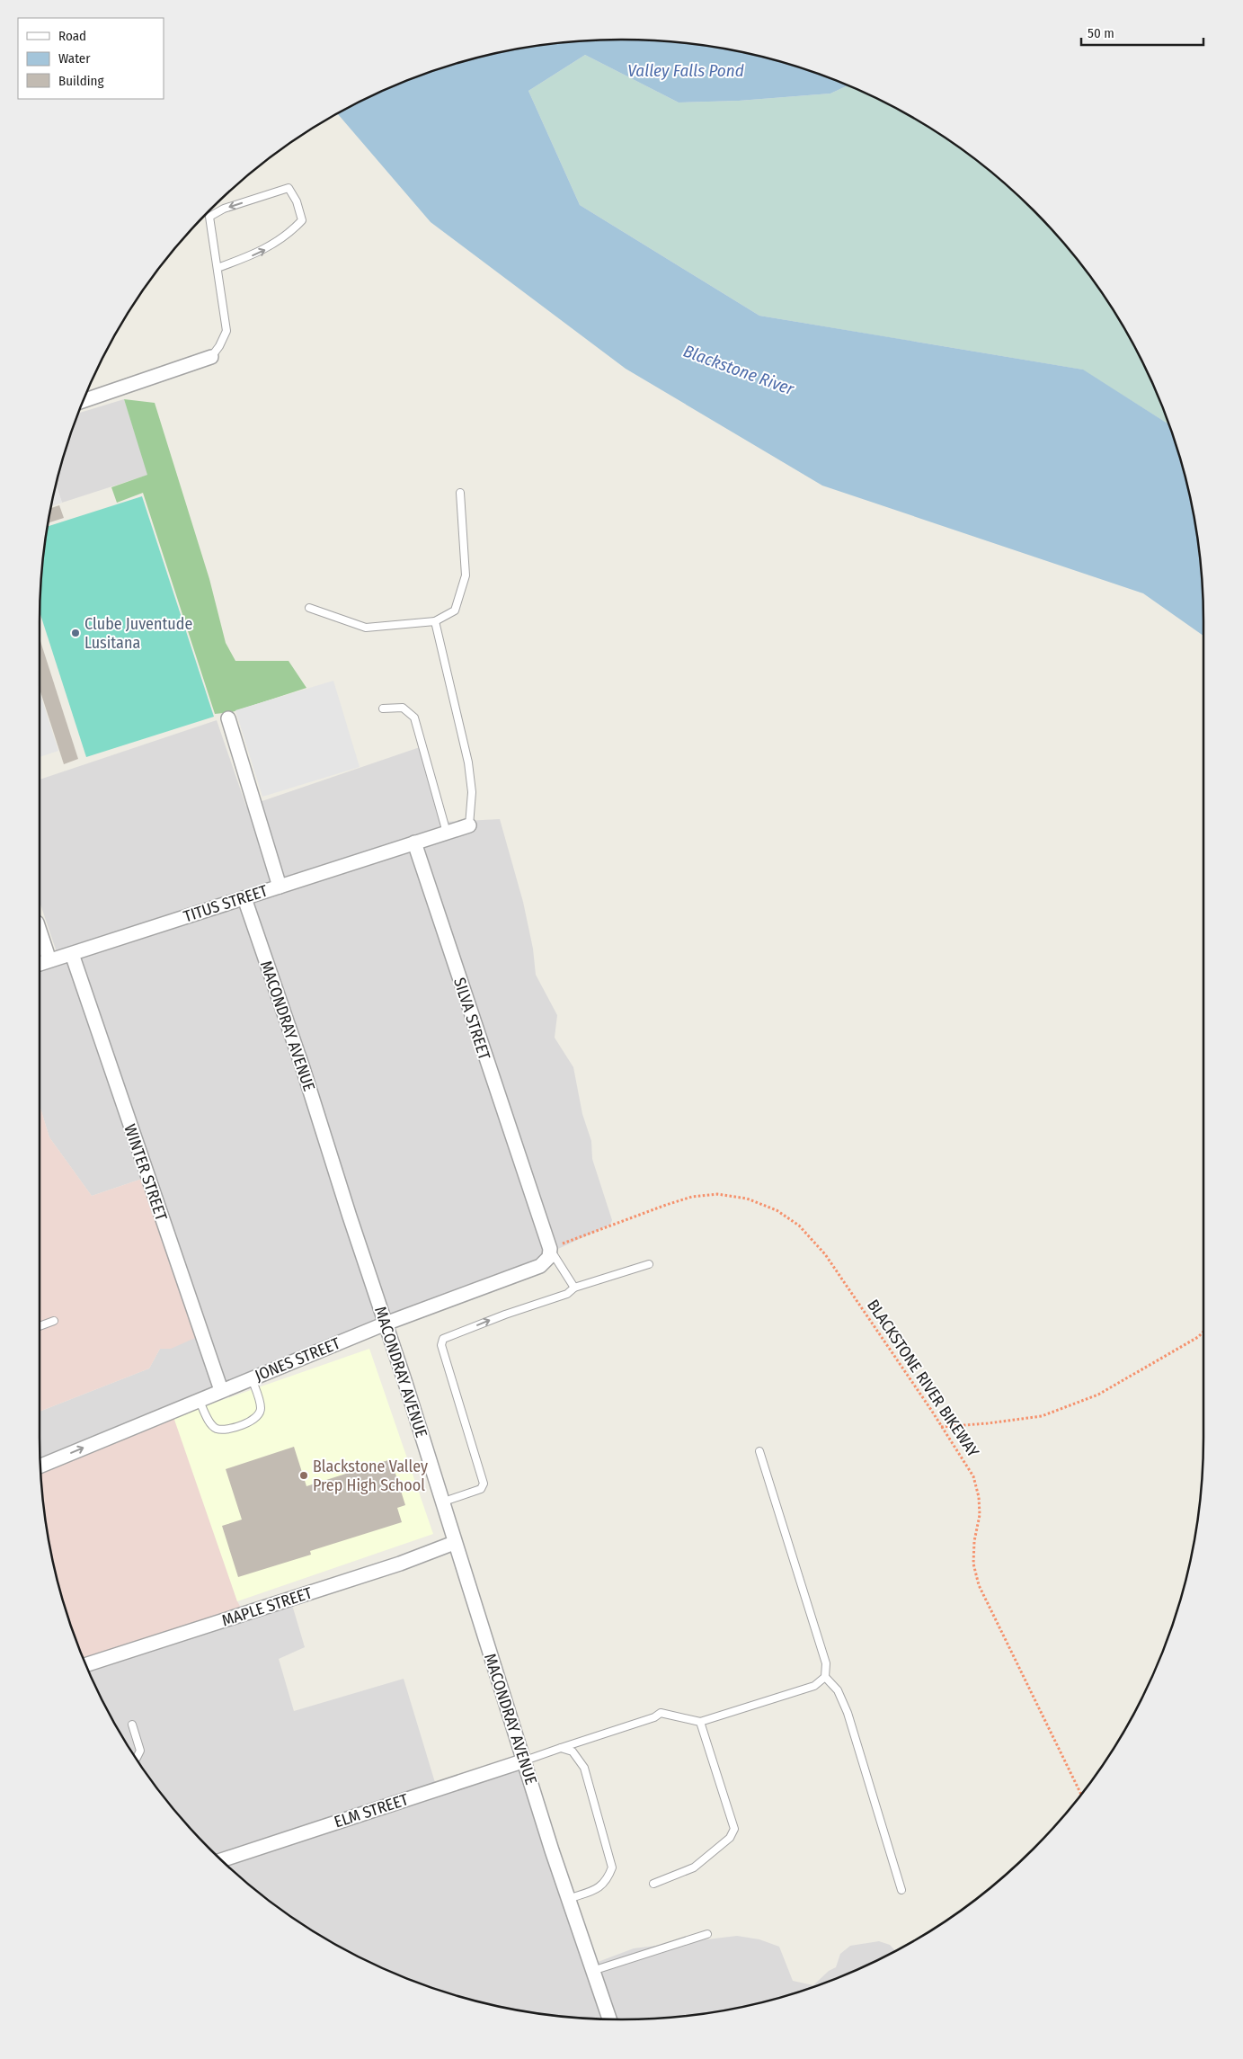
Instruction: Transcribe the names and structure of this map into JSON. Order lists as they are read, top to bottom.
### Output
{
  "streets": {
    "street": [
      "TITUS STREET",
      "SILVA STREET",
      "MACONDRAY AVENUE",
      "WINTER STREET",
      "JONES STREET",
      "MAPLE STREET",
      "ELM STREET"
    ],
    "path": ["BLACKSTONE RIVER BIKEWAY"]
  },
  "crossings": [
    ["TITUS STREET", "SILVA STREET"],
    ["TITUS STREET", "MACONDRAY AVENUE"],
    ["TITUS STREET", "WINTER STREET"],
    ["SILVA STREET", "JONES STREET"],
    ["SILVA STREET", "BLACKSTONE RIVER BIKEWAY"],
    ["MACONDRAY AVENUE", "JONES STREET"],
    ["MACONDRAY AVENUE", "MAPLE STREET"],
    ["MACONDRAY AVENUE", "ELM STREET"],
    ["WINTER STREET", "JONES STREET"],
    ["JONES STREET", "BLACKSTONE RIVER BIKEWAY"]
  ],
  "water": ["Valley Falls Pond", "Blackstone River"],
  "places": ["Clube Juventude Lusitana", "Blackstone Valley Prep High School"],
  "legend": ["Road", "Water", "Building"],
  "scale_bar": "50 m"
}
